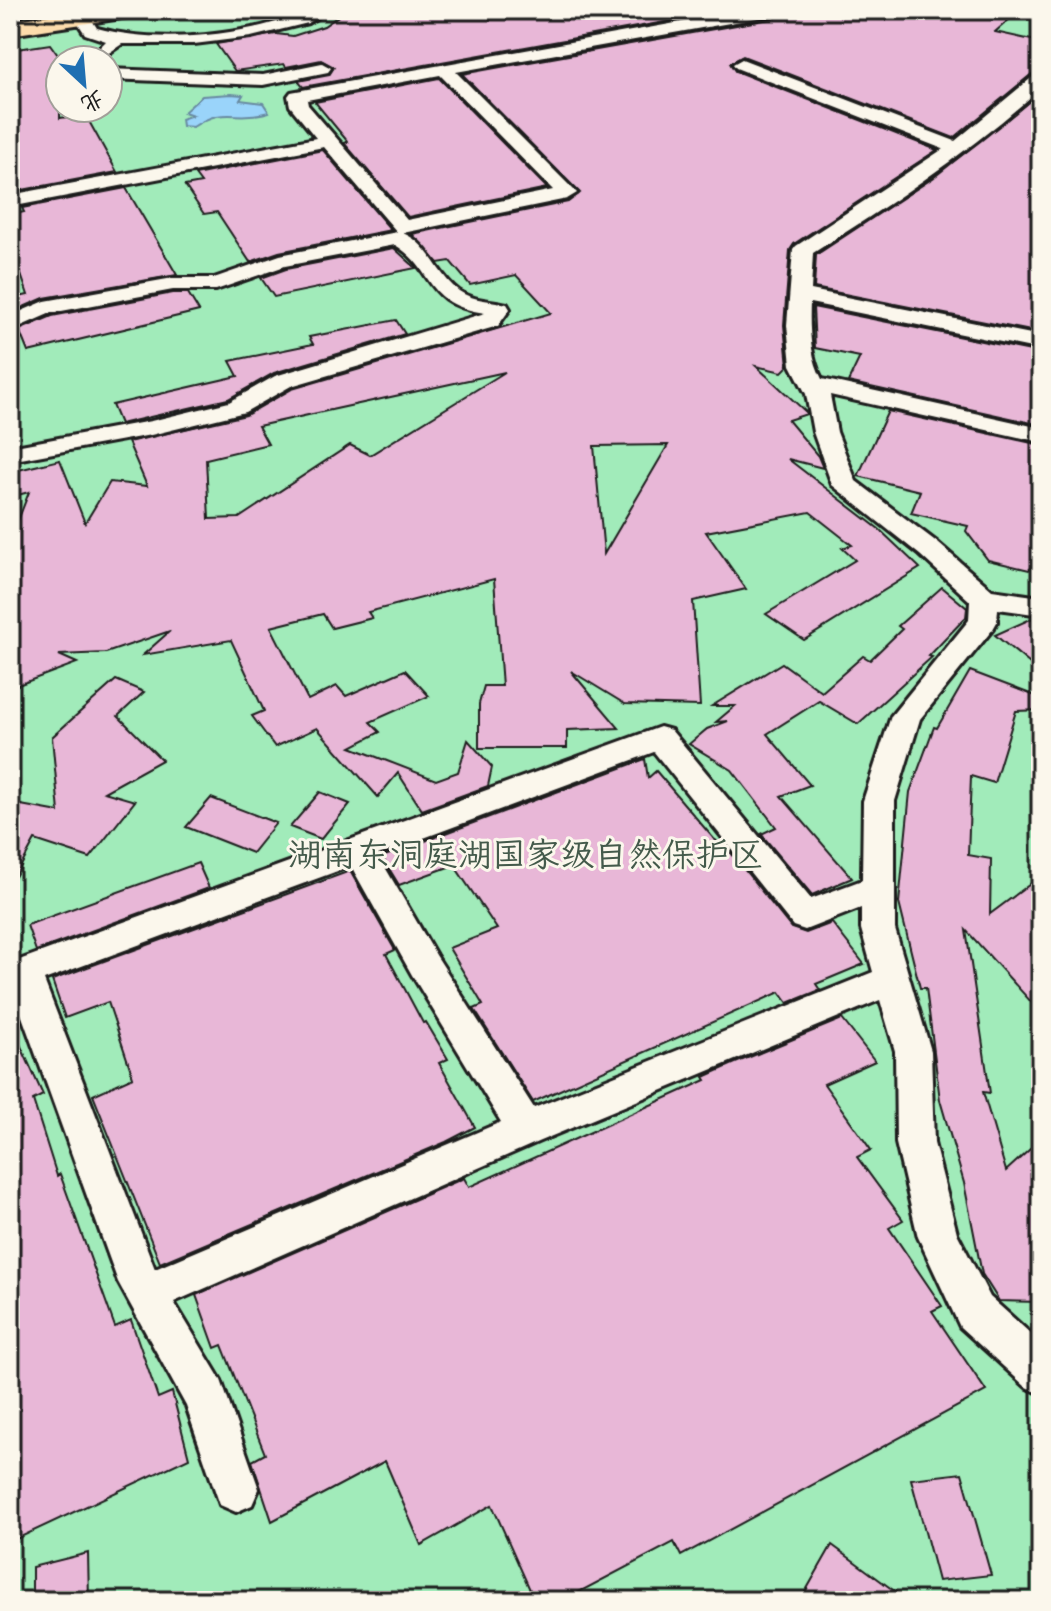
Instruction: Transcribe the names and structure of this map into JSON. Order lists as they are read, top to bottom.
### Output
{
  "parks": ["湖南东洞庭湖国家级自然保护区"],
  "north": "bottom right"
}
